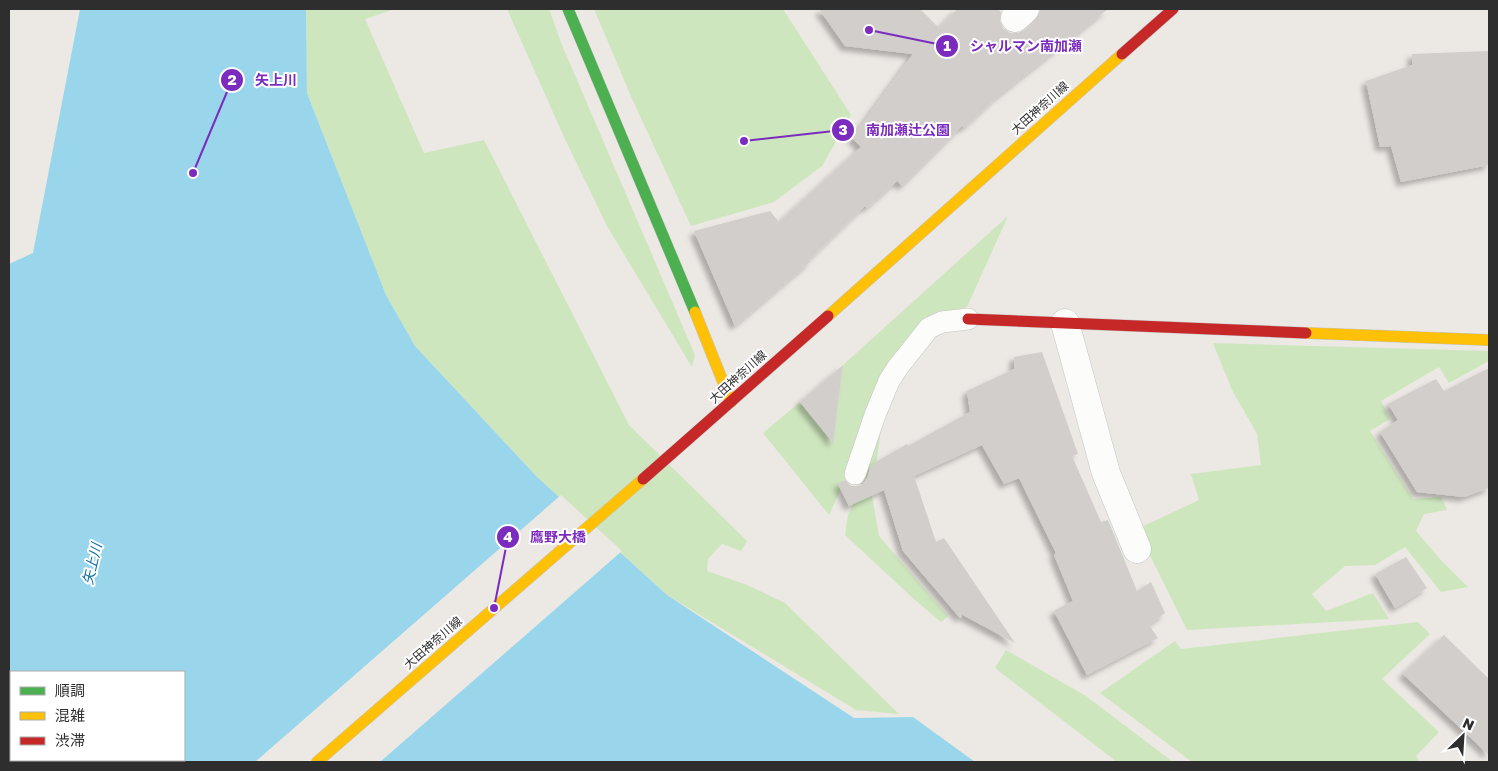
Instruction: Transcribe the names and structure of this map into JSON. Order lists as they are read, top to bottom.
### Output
{
  "streets": {
    "main road": ["大田神奈川線"]
  },
  "water": ["矢上川"],
  "places": [
    "シャルマン南加瀬",
    "南加瀬辻公園",
    "矢上川",
    "鷹野大橋"
  ],
  "legend": ["順調", "混雑", "渋滞"],
  "north": "top right"
}
